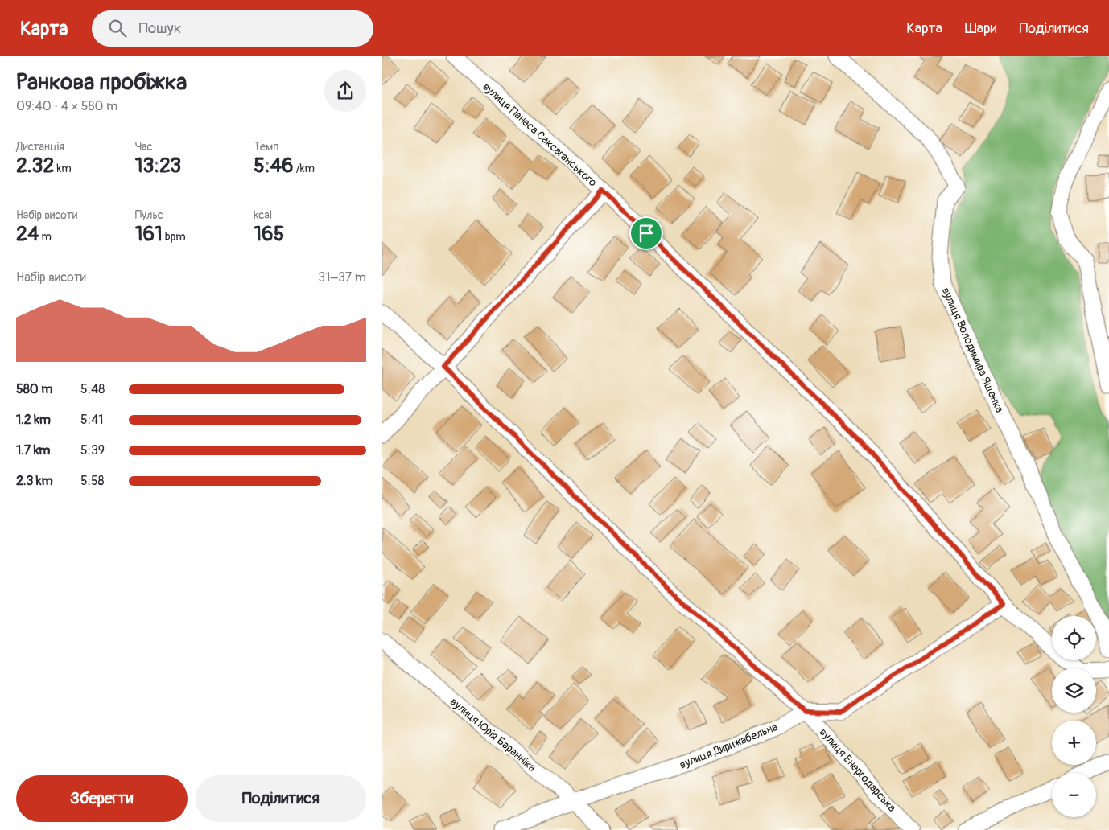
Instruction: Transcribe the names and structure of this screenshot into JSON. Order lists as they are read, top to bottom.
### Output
{
  "streets": {
    "street": [
      "вулиця Панаса Саксаганського",
      "вулиця Володимира Ященка",
      "вулиця Юрія Баранніка",
      "вулиця Дирижабельна",
      "вулиця Енергодарська"
    ]
  },
  "crossings": [
    ["вулиця Юрія Баранніка", "вулиця Дирижабельна"],
    ["вулиця Дирижабельна", "вулиця Енергодарська"]
  ],
  "page": {
    "header": "Карта",
    "search": "Пошук",
    "nav": ["Карта", "Шари", "Поділитися"],
    "heading": ["Ранкова пробіжка", "09:40 · 4 × 580 m"],
    "stats": [
      ["Дистанція", "2.32 km"],
      ["Час", "13:23"],
      ["Темп", "5:46 /km"],
      ["Набір висоти", "24 m"],
      ["Пульс", "161 bpm"],
      ["kcal", "165"]
    ],
    "chart": ["Набір висоти", "31–37 m"],
    "list": [
      {
        "name": "580 m",
        "note": "5:48"
      },
      {
        "name": "1.2 km",
        "note": "5:41"
      },
      {
        "name": "1.7 km",
        "note": "5:39"
      },
      {
        "name": "2.3 km",
        "note": "5:58"
      }
    ],
    "map_buttons": ["+", "−"],
    "buttons": ["Зберегти", "Поділитися"]
  }
}
